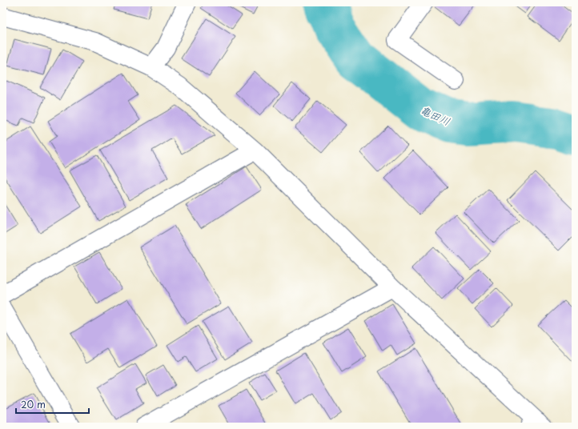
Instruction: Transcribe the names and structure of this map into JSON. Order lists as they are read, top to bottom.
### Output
{
  "water": ["亀田川"],
  "scale_bar": "20 m"
}
